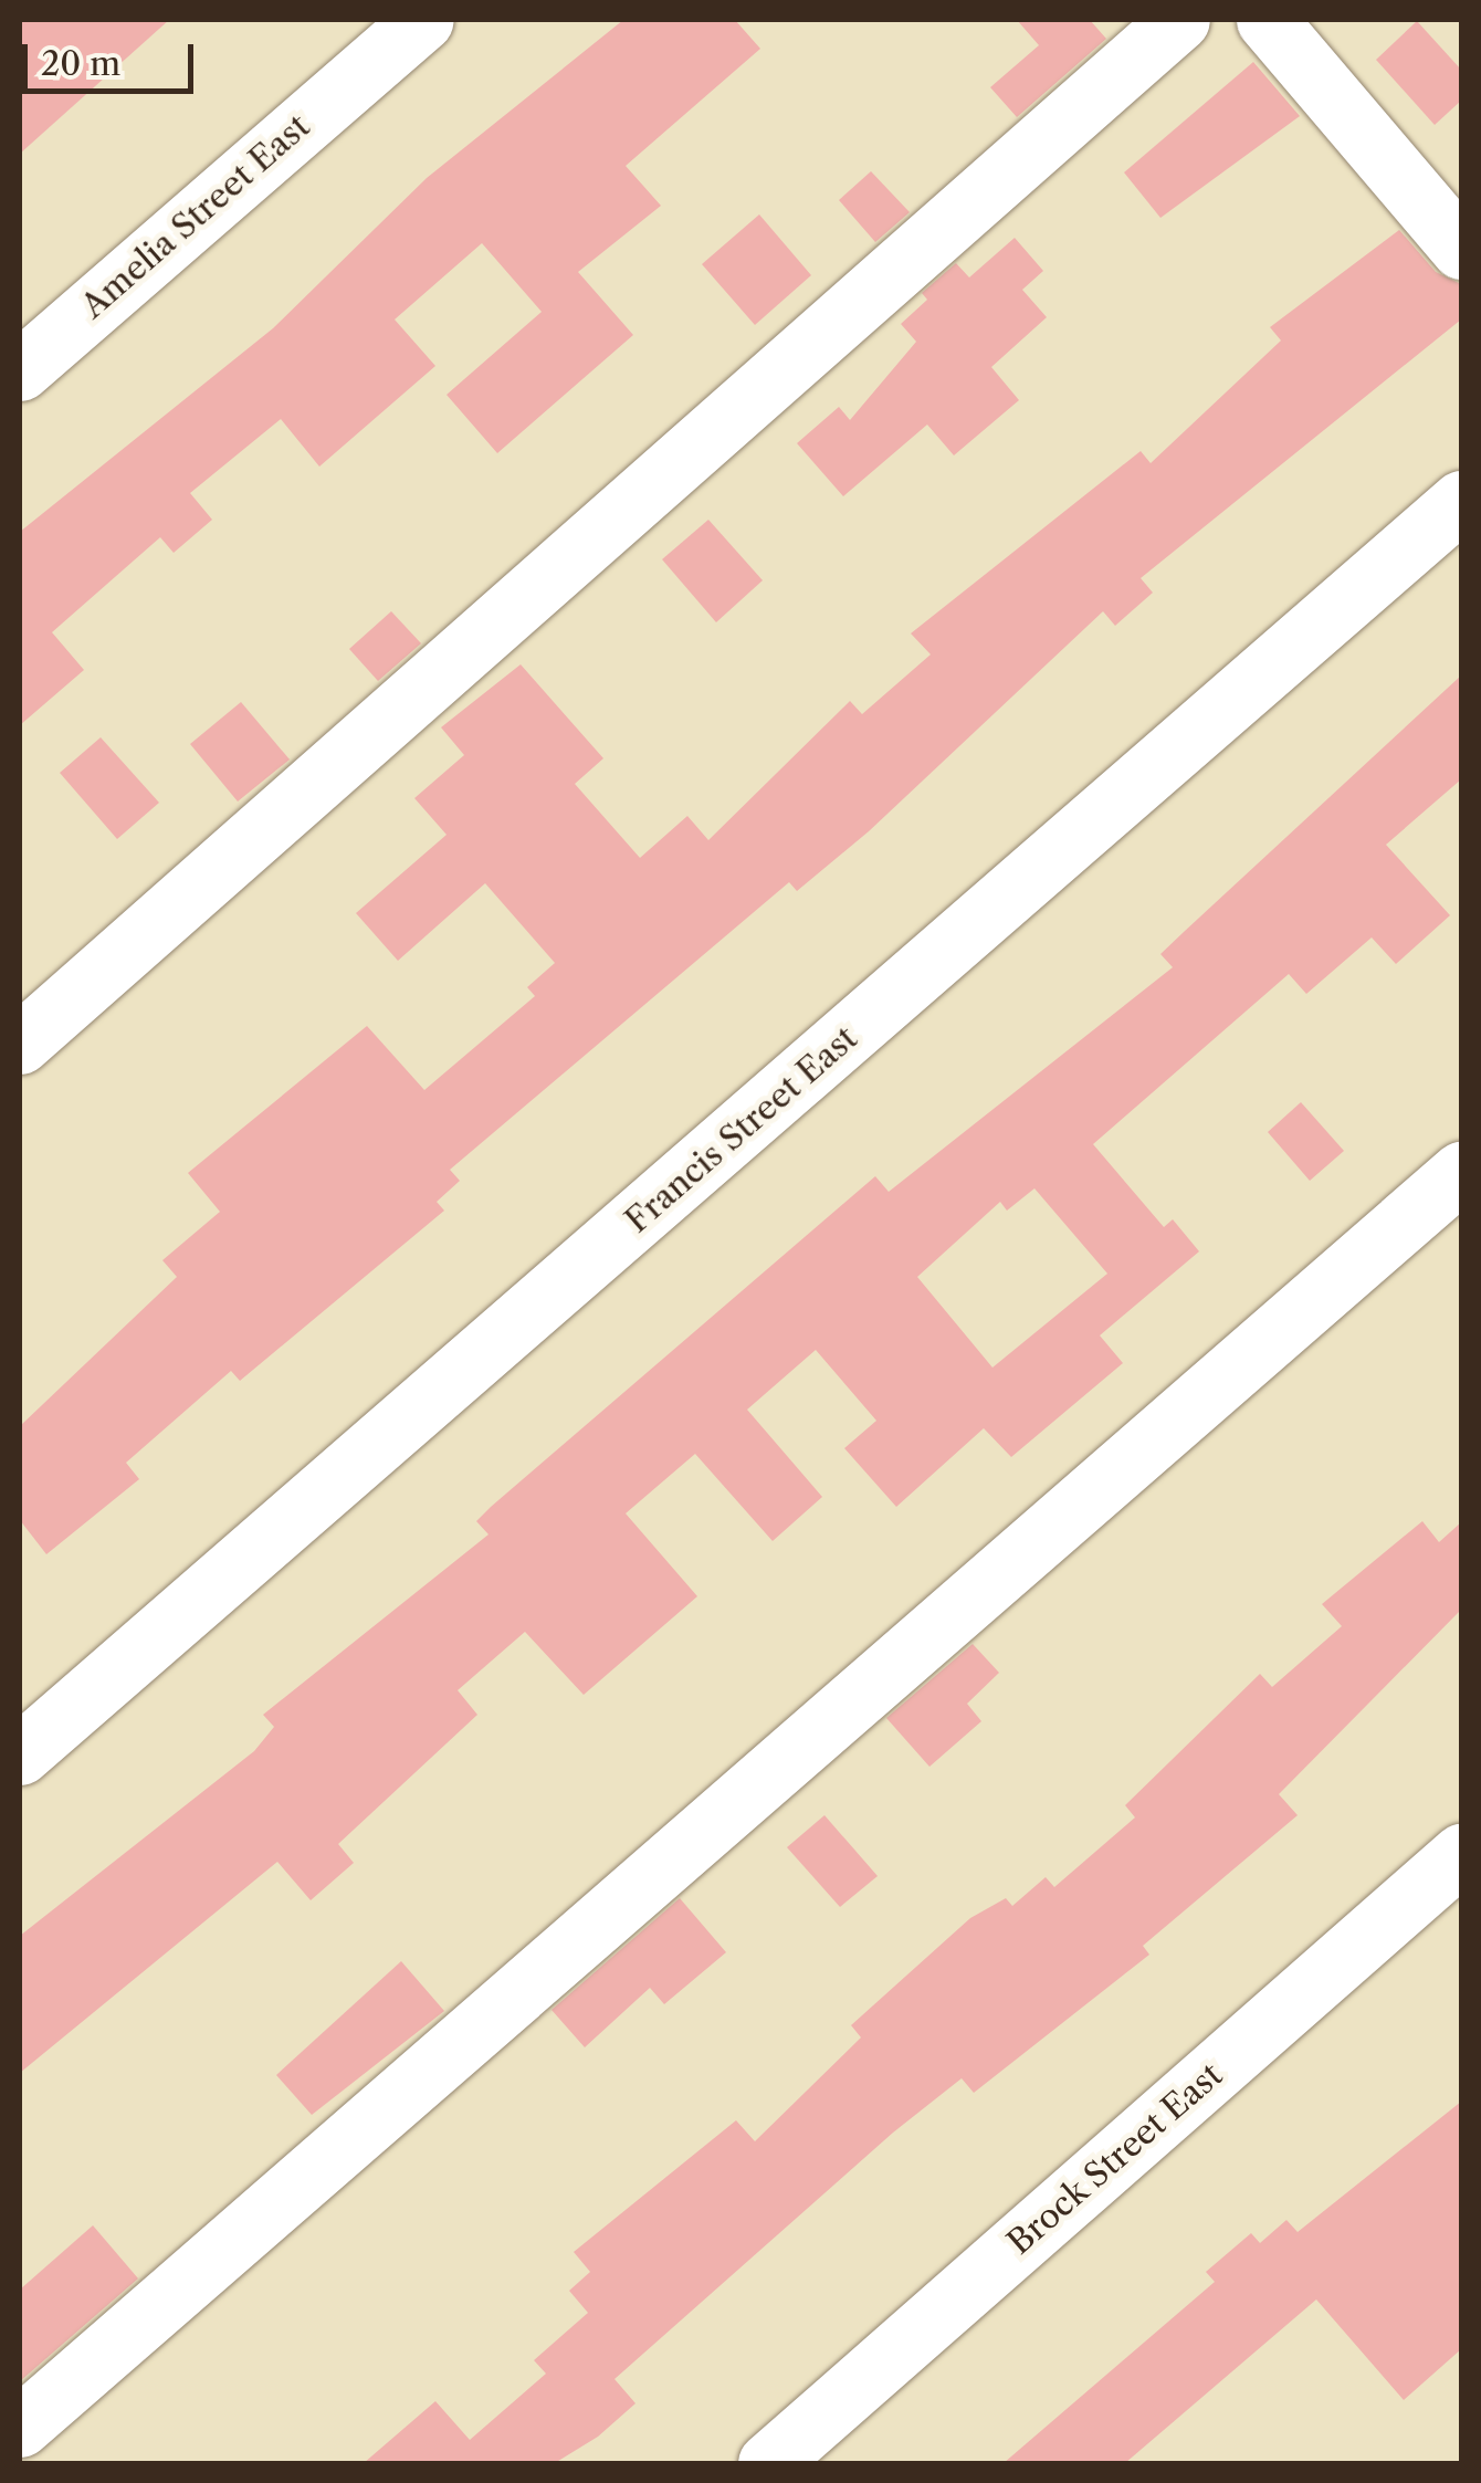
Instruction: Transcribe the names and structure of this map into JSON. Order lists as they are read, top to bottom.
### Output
{
  "streets": {
    "street": ["Amelia Street East", "Francis Street East", "Brock Street East"]
  },
  "scale_bar": "20 m"
}
